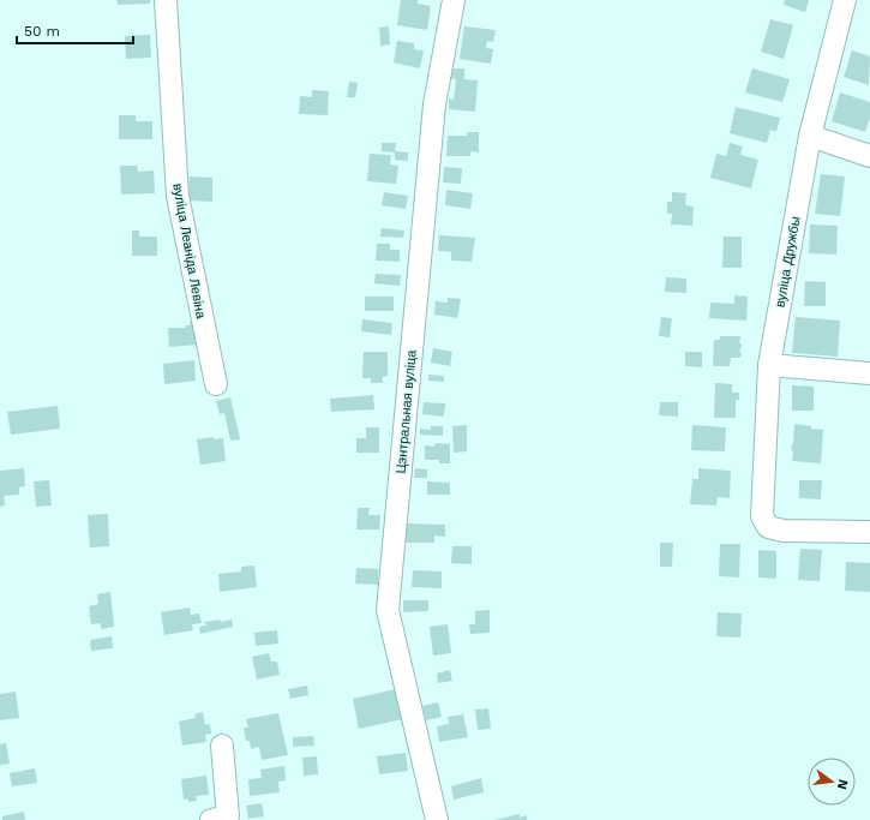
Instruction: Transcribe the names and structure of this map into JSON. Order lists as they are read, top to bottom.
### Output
{
  "streets": {
    "street": ["вуліца Леаніда Левіна", "вуліца Дружбы", "Цэнтральная вуліца"]
  },
  "scale_bar": "50 m",
  "north": "right"
}
